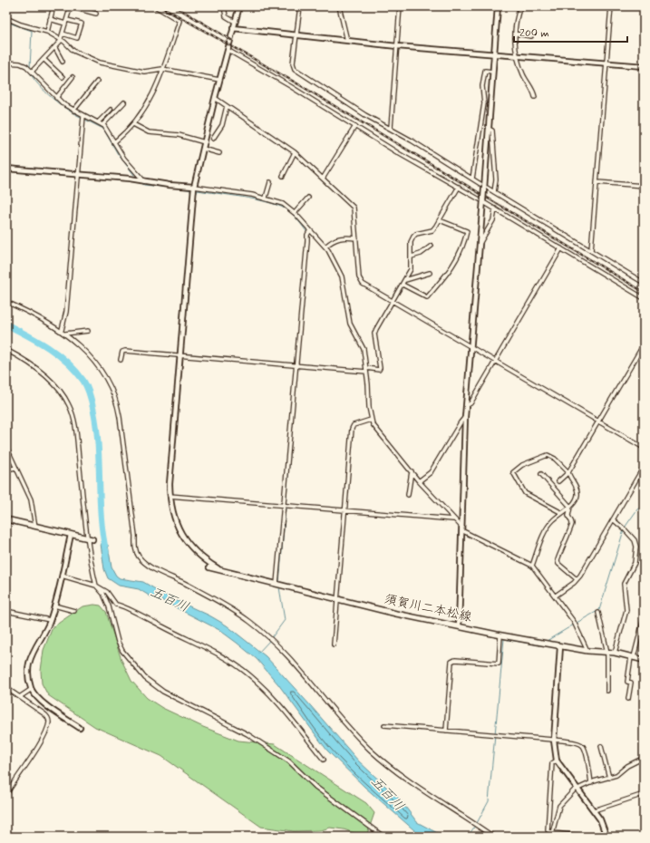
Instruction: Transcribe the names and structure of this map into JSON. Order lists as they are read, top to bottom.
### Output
{
  "streets": {
    "main road": ["須賀川二本松線"]
  },
  "water": ["五百川"],
  "scale_bar": "200 m"
}
